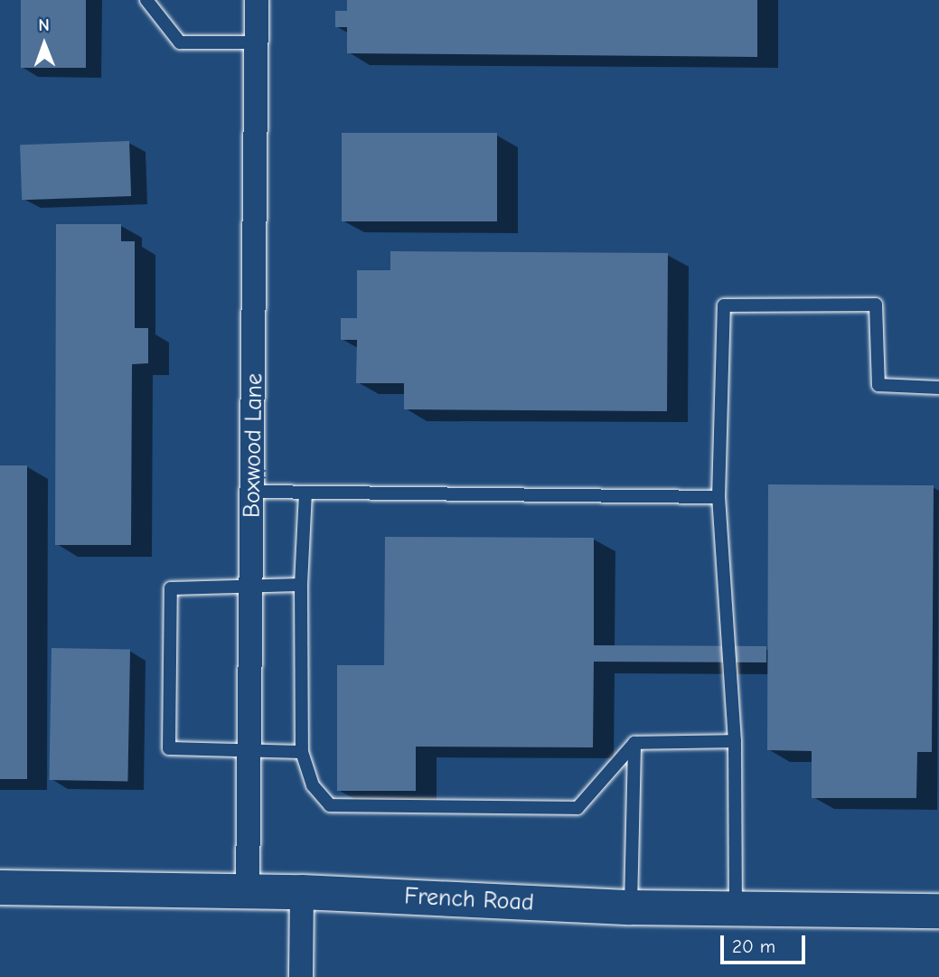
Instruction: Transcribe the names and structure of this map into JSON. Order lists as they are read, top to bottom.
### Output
{
  "streets": {
    "main road": ["French Road"],
    "street": ["Boxwood Lane"]
  },
  "crossings": [
    ["Boxwood Lane", "French Road"]
  ],
  "scale_bar": "20 m",
  "north": "top"
}
